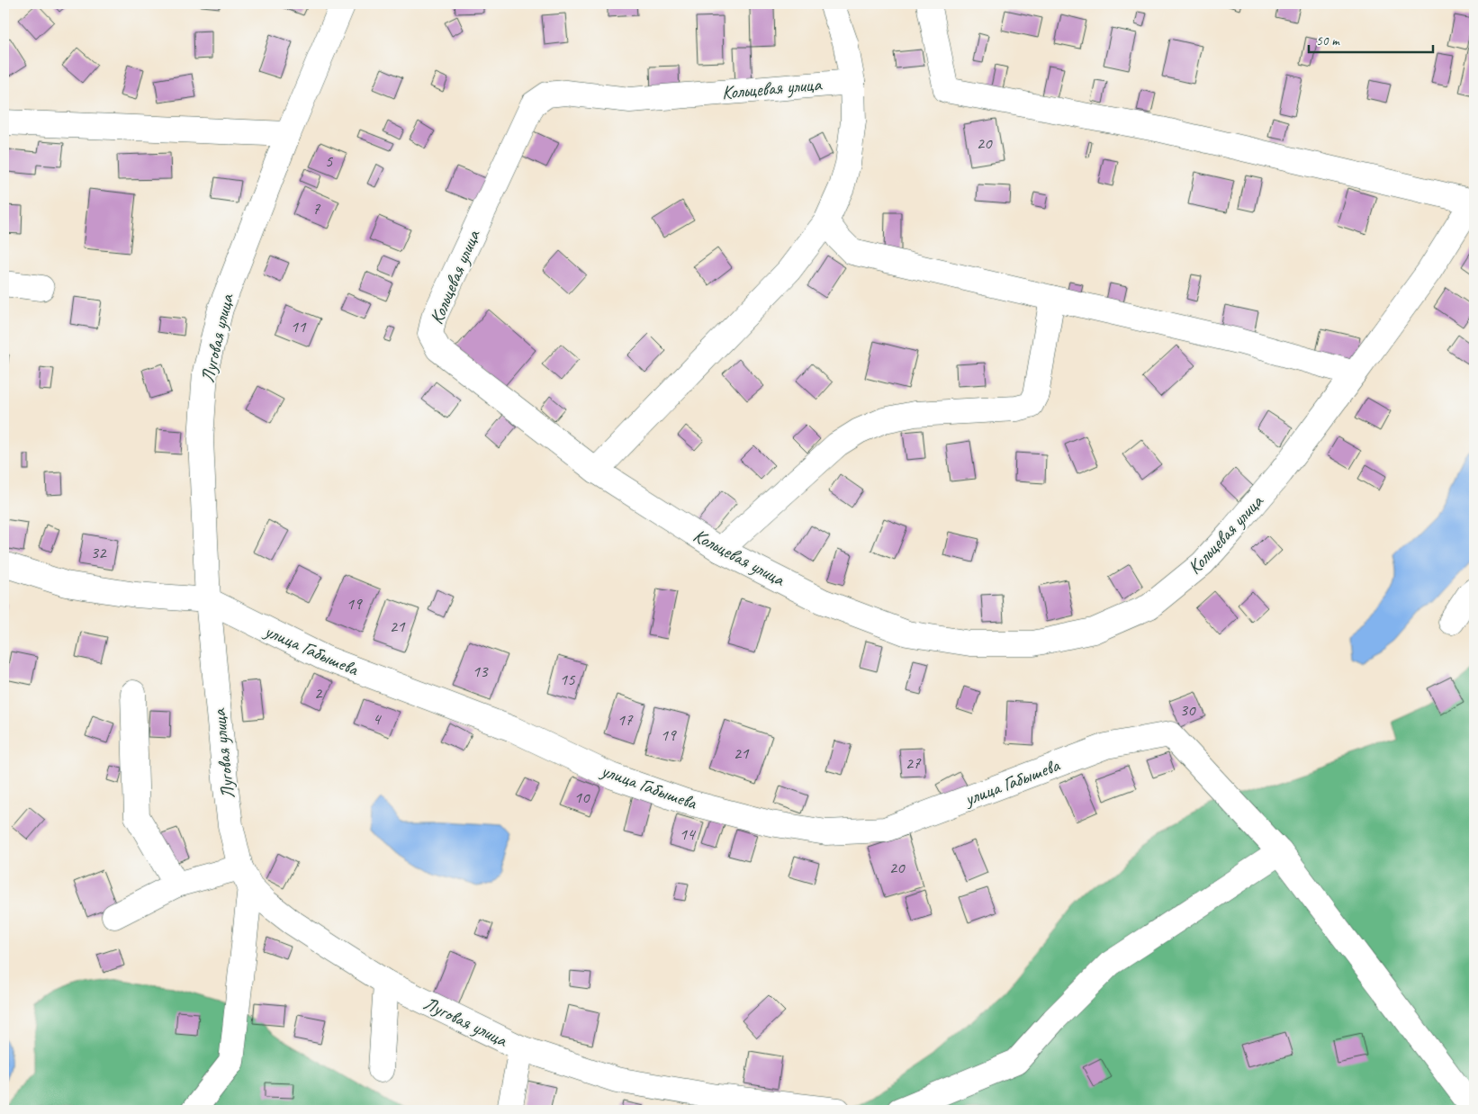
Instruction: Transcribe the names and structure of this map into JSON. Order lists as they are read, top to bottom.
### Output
{
  "streets": {
    "street": ["Кольцевая улица", "Луговая улица", "улица Габышева"]
  },
  "crossings": [
    ["Луговая улица", "улица Габышева"]
  ],
  "house_numbers": [
    "20",
    "5",
    "7",
    "11",
    "32",
    "19",
    "21",
    "13",
    "15",
    "2",
    "30",
    "4",
    "17",
    "19",
    "21",
    "27",
    "10",
    "14",
    "20"
  ],
  "scale_bar": "50 m"
}
